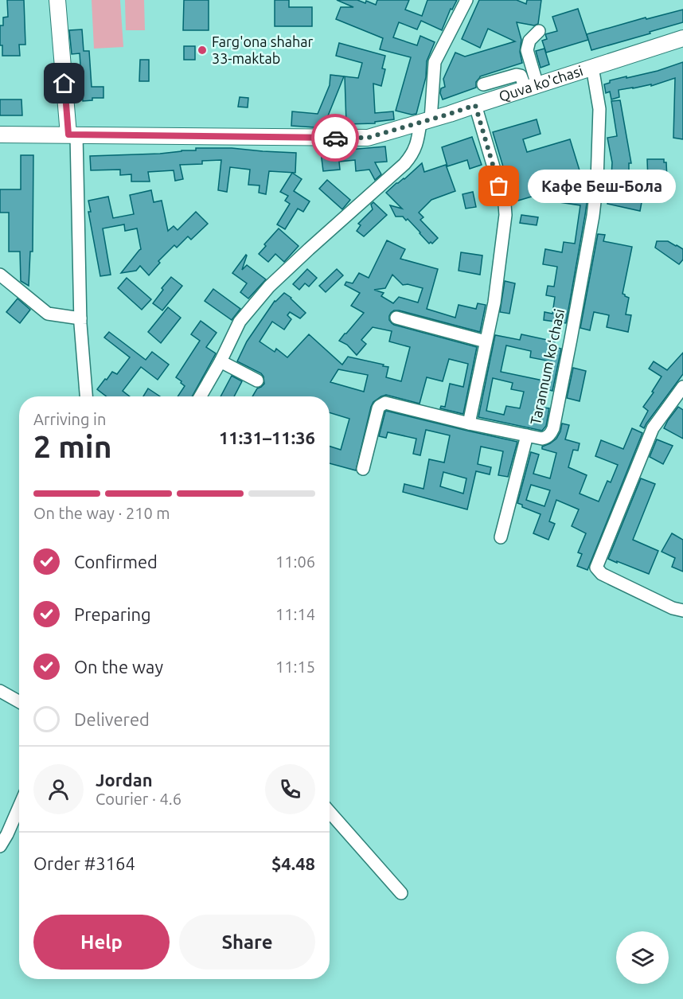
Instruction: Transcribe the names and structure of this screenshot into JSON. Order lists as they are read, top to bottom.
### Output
{
  "streets": {
    "main road": ["Quva ko'chasi"],
    "street": ["Tarannum koʻchasi"]
  },
  "crossings": [
    ["Quva ko'chasi", "Tarannum koʻchasi"]
  ],
  "places": ["Farg'ona shahar 33-maktab", "Кафе Беш-Бола"],
  "page": {
    "bubble": "Кафе Беш-Бола",
    "heading": ["2 min", "Arriving in", "11:31–11:36"],
    "panel": [
      "Jordan",
      "Courier · 4.6",
      "Order #3164",
      "$4.48"
    ],
    "bar": "On the way · 210 m",
    "list": [
      ["Confirmed", "11:06"],
      ["Preparing", "11:14"],
      ["On the way", "11:15"],
      "Delivered"
    ],
    "buttons": ["Help", "Share"]
  }
}
